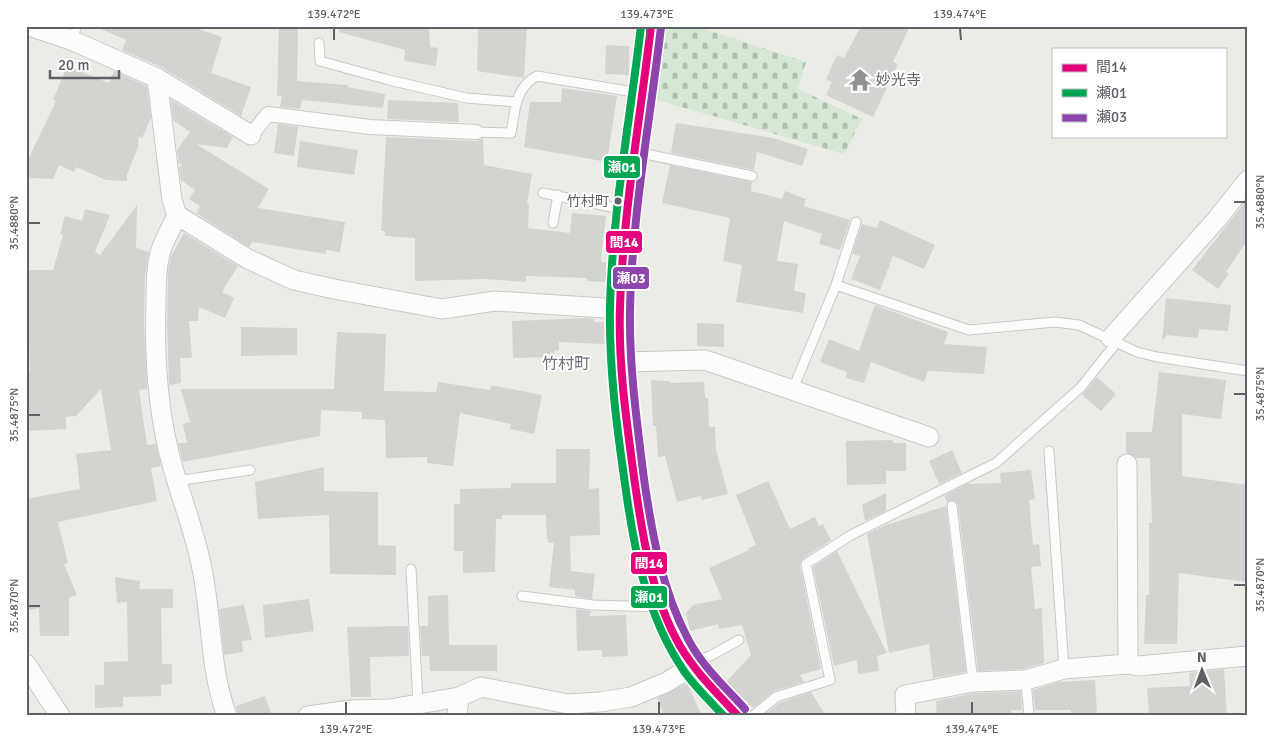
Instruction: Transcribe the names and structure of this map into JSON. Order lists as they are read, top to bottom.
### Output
{
  "districts": ["竹村町"],
  "places": {
    "temple": ["妙光寺"],
    "other": ["竹村町"]
  },
  "lines": ["transit line 間14", "transit line 瀬01", "transit line 瀬03"],
  "legend": ["間14", "瀬01", "瀬03"],
  "scale_bar": "20 m",
  "north": "top",
  "coordinates": [
    "139.472°E",
    "139.473°E",
    "139.474°E",
    "35.4880°N",
    "35.4875°N",
    "35.4870°N"
  ]
}
